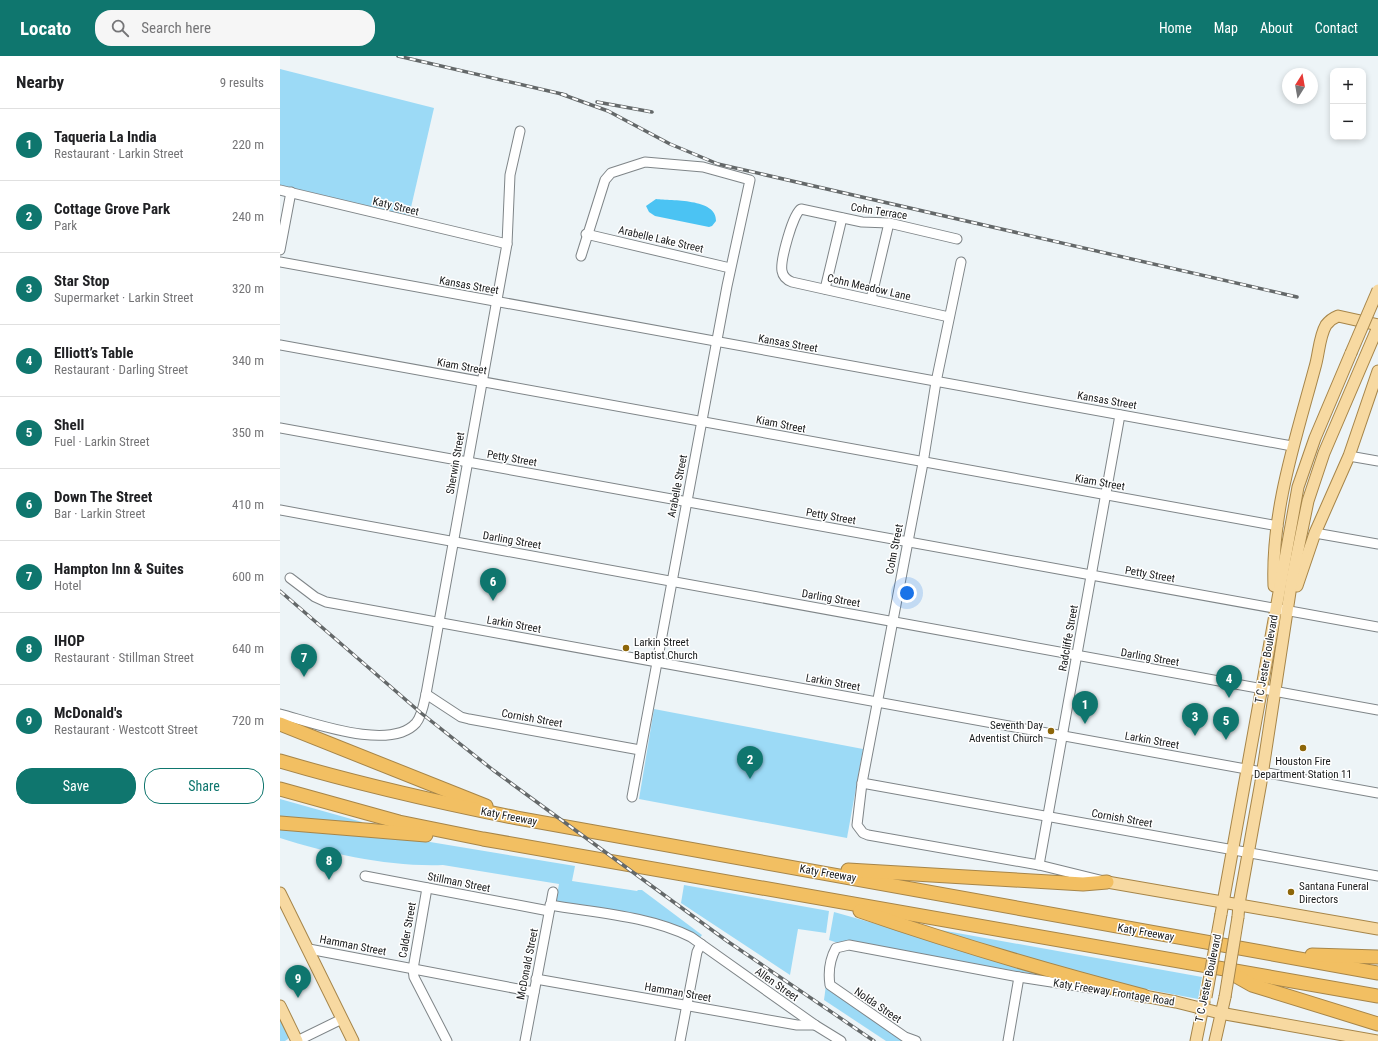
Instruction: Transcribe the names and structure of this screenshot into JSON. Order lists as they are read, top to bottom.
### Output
{
  "streets": {
    "highway": ["Katy Freeway"],
    "main road": ["T C Jester Boulevard", "Katy Freeway Frontage Road"],
    "street": [
      "Katy Street",
      "Cohn Terrace",
      "Arabelle Lake Street",
      "Kansas Street",
      "Cohn Meadow Lane",
      "Kiam Street",
      "Petty Street",
      "Sherwin Street",
      "Arabelle Street",
      "Darling Street",
      "Cohn Street",
      "Larkin Street",
      "Radcliffe Street",
      "Cornish Street",
      "Stillman Street",
      "Calder Street",
      "Hamman Street",
      "McDonald Street",
      "Allen Street",
      "Nolda Street"
    ]
  },
  "crossings": [
    ["Katy Street", "Sherwin Street"],
    ["Cohn Terrace", "Cohn Meadow Lane"],
    ["Arabelle Lake Street", "Arabelle Street"],
    ["Kansas Street", "Sherwin Street"],
    ["Kansas Street", "Arabelle Street"],
    ["Kansas Street", "Cohn Street"],
    ["Kansas Street", "Radcliffe Street"],
    ["Cohn Meadow Lane", "Cohn Street"],
    ["Kiam Street", "Sherwin Street"],
    ["Kiam Street", "Arabelle Street"],
    ["Kiam Street", "Cohn Street"],
    ["Kiam Street", "Radcliffe Street"],
    ["Petty Street", "Sherwin Street"],
    ["Petty Street", "Arabelle Street"],
    ["Petty Street", "Cohn Street"],
    ["Petty Street", "Radcliffe Street"],
    ["Petty Street", "T C Jester Boulevard"],
    ["Sherwin Street", "Darling Street"],
    ["Sherwin Street", "Larkin Street"],
    ["Sherwin Street", "Cornish Street"],
    ["Arabelle Street", "Darling Street"],
    ["Arabelle Street", "Larkin Street"],
    ["Arabelle Street", "Cornish Street"],
    ["Darling Street", "Cohn Street"],
    ["Darling Street", "Radcliffe Street"],
    ["Darling Street", "T C Jester Boulevard"],
    ["Cohn Street", "Larkin Street"],
    ["Cohn Street", "Radcliffe Street"],
    ["Cohn Street", "Cornish Street"],
    ["Larkin Street", "Radcliffe Street"],
    ["Larkin Street", "T C Jester Boulevard"],
    ["Radcliffe Street", "Cornish Street"],
    ["T C Jester Boulevard", "Cornish Street"],
    ["T C Jester Boulevard", "Katy Freeway Frontage Road"],
    ["Stillman Street", "Calder Street"],
    ["Stillman Street", "McDonald Street"],
    ["Stillman Street", "Allen Street"],
    ["Calder Street", "Hamman Street"],
    ["Hamman Street", "McDonald Street"],
    ["Hamman Street", "Allen Street"],
    ["Katy Freeway Frontage Road", "Nolda Street"]
  ],
  "places": [
    "Larkin Street Baptist Church",
    "Seventh Day Adventist Church",
    "Houston Fire Department Station 11",
    "Santana Funeral Directors"
  ],
  "north": "top",
  "page": {
    "header": "Locato",
    "search": "Search here",
    "nav": [
      "Home",
      "Map",
      "About",
      "Contact"
    ],
    "heading": ["Nearby", "9 results"],
    "map_buttons": ["+", "−"],
    "list": [
      {
        "mark": "1",
        "name": "Taqueria La India",
        "note": "Restaurant · Larkin Street",
        "value": "220 m"
      },
      {
        "mark": "2",
        "name": "Cottage Grove Park",
        "note": "Park",
        "value": "240 m"
      },
      {
        "mark": "3",
        "name": "Star Stop",
        "note": "Supermarket · Larkin Street",
        "value": "320 m"
      },
      {
        "mark": "4",
        "name": "Elliott’s Table",
        "note": "Restaurant · Darling Street",
        "value": "340 m"
      },
      {
        "mark": "5",
        "name": "Shell",
        "note": "Fuel · Larkin Street",
        "value": "350 m"
      },
      {
        "mark": "6",
        "name": "Down The Street",
        "note": "Bar · Larkin Street",
        "value": "410 m"
      },
      {
        "mark": "7",
        "name": "Hampton Inn & Suites",
        "note": "Hotel",
        "value": "600 m"
      },
      {
        "mark": "8",
        "name": "IHOP",
        "note": "Restaurant · Stillman Street",
        "value": "640 m"
      },
      {
        "mark": "9",
        "name": "McDonald's",
        "note": "Restaurant · Westcott Street",
        "value": "720 m"
      }
    ],
    "pins": [
      "6",
      "7",
      "4",
      "1",
      "3",
      "5",
      "2",
      "8",
      "9"
    ],
    "buttons": ["Save", "Share"]
  }
}
